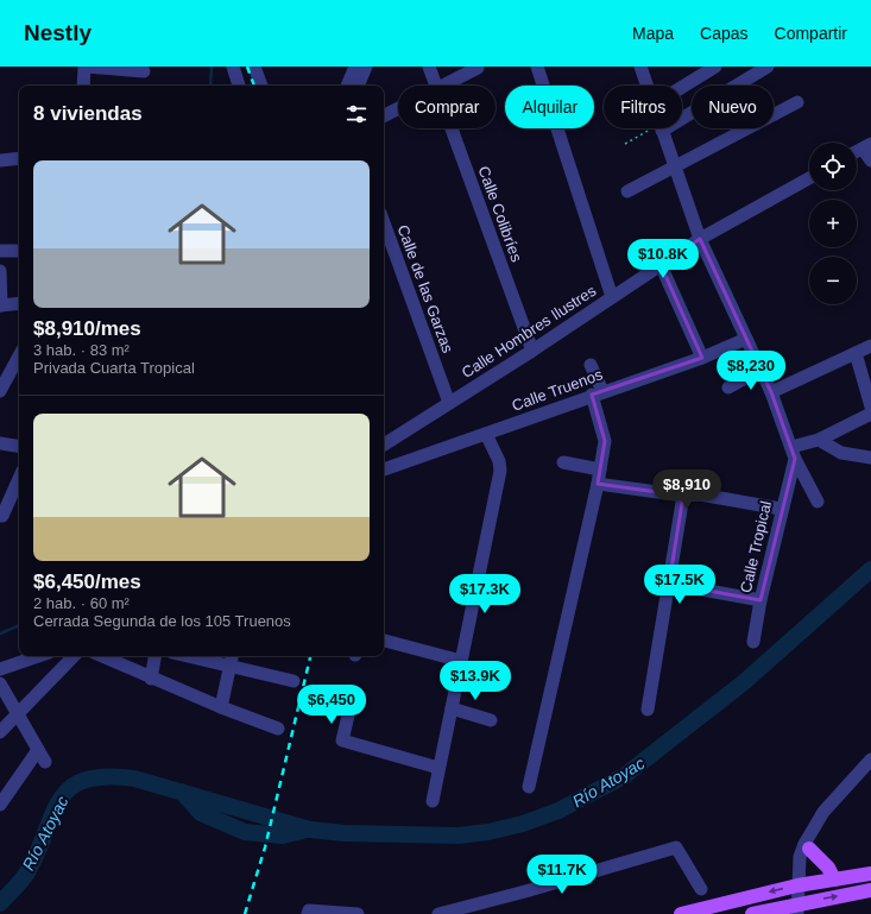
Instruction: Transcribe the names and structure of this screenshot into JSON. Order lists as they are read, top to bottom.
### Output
{
  "streets": {
    "street": [
      "Calle Colibríes",
      "Calle de las Garzas",
      "Calle Hombres Ilustres",
      "Calle Truenos",
      "Calle Tropical"
    ]
  },
  "crossings": [
    ["Calle Colibríes", "Calle Hombres Ilustres"],
    ["Calle de las Garzas", "Calle Hombres Ilustres"]
  ],
  "water": ["Río Atoyac"],
  "page": {
    "header": "Nestly",
    "nav": ["Mapa", "Capas", "Compartir"],
    "chip": [
      "Comprar",
      "Alquilar",
      "Filtros",
      "Nuevo"
    ],
    "heading": "8 viviendas",
    "map_buttons": ["+", "−"],
    "list": [
      {
        "name": "$8,910/mes",
        "note": "3 hab. · 83 m² · Privada Cuarta Tropical"
      },
      {
        "name": "$6,450/mes",
        "note": "2 hab. · 60 m² · Cerrada Segunda de los 105 Truenos"
      }
    ],
    "price": [
      "$10.8K",
      "$8,230",
      "$8,910",
      "$17.5K",
      "$17.3K",
      "$13.9K",
      "$6,450",
      "$11.7K"
    ]
  }
}
